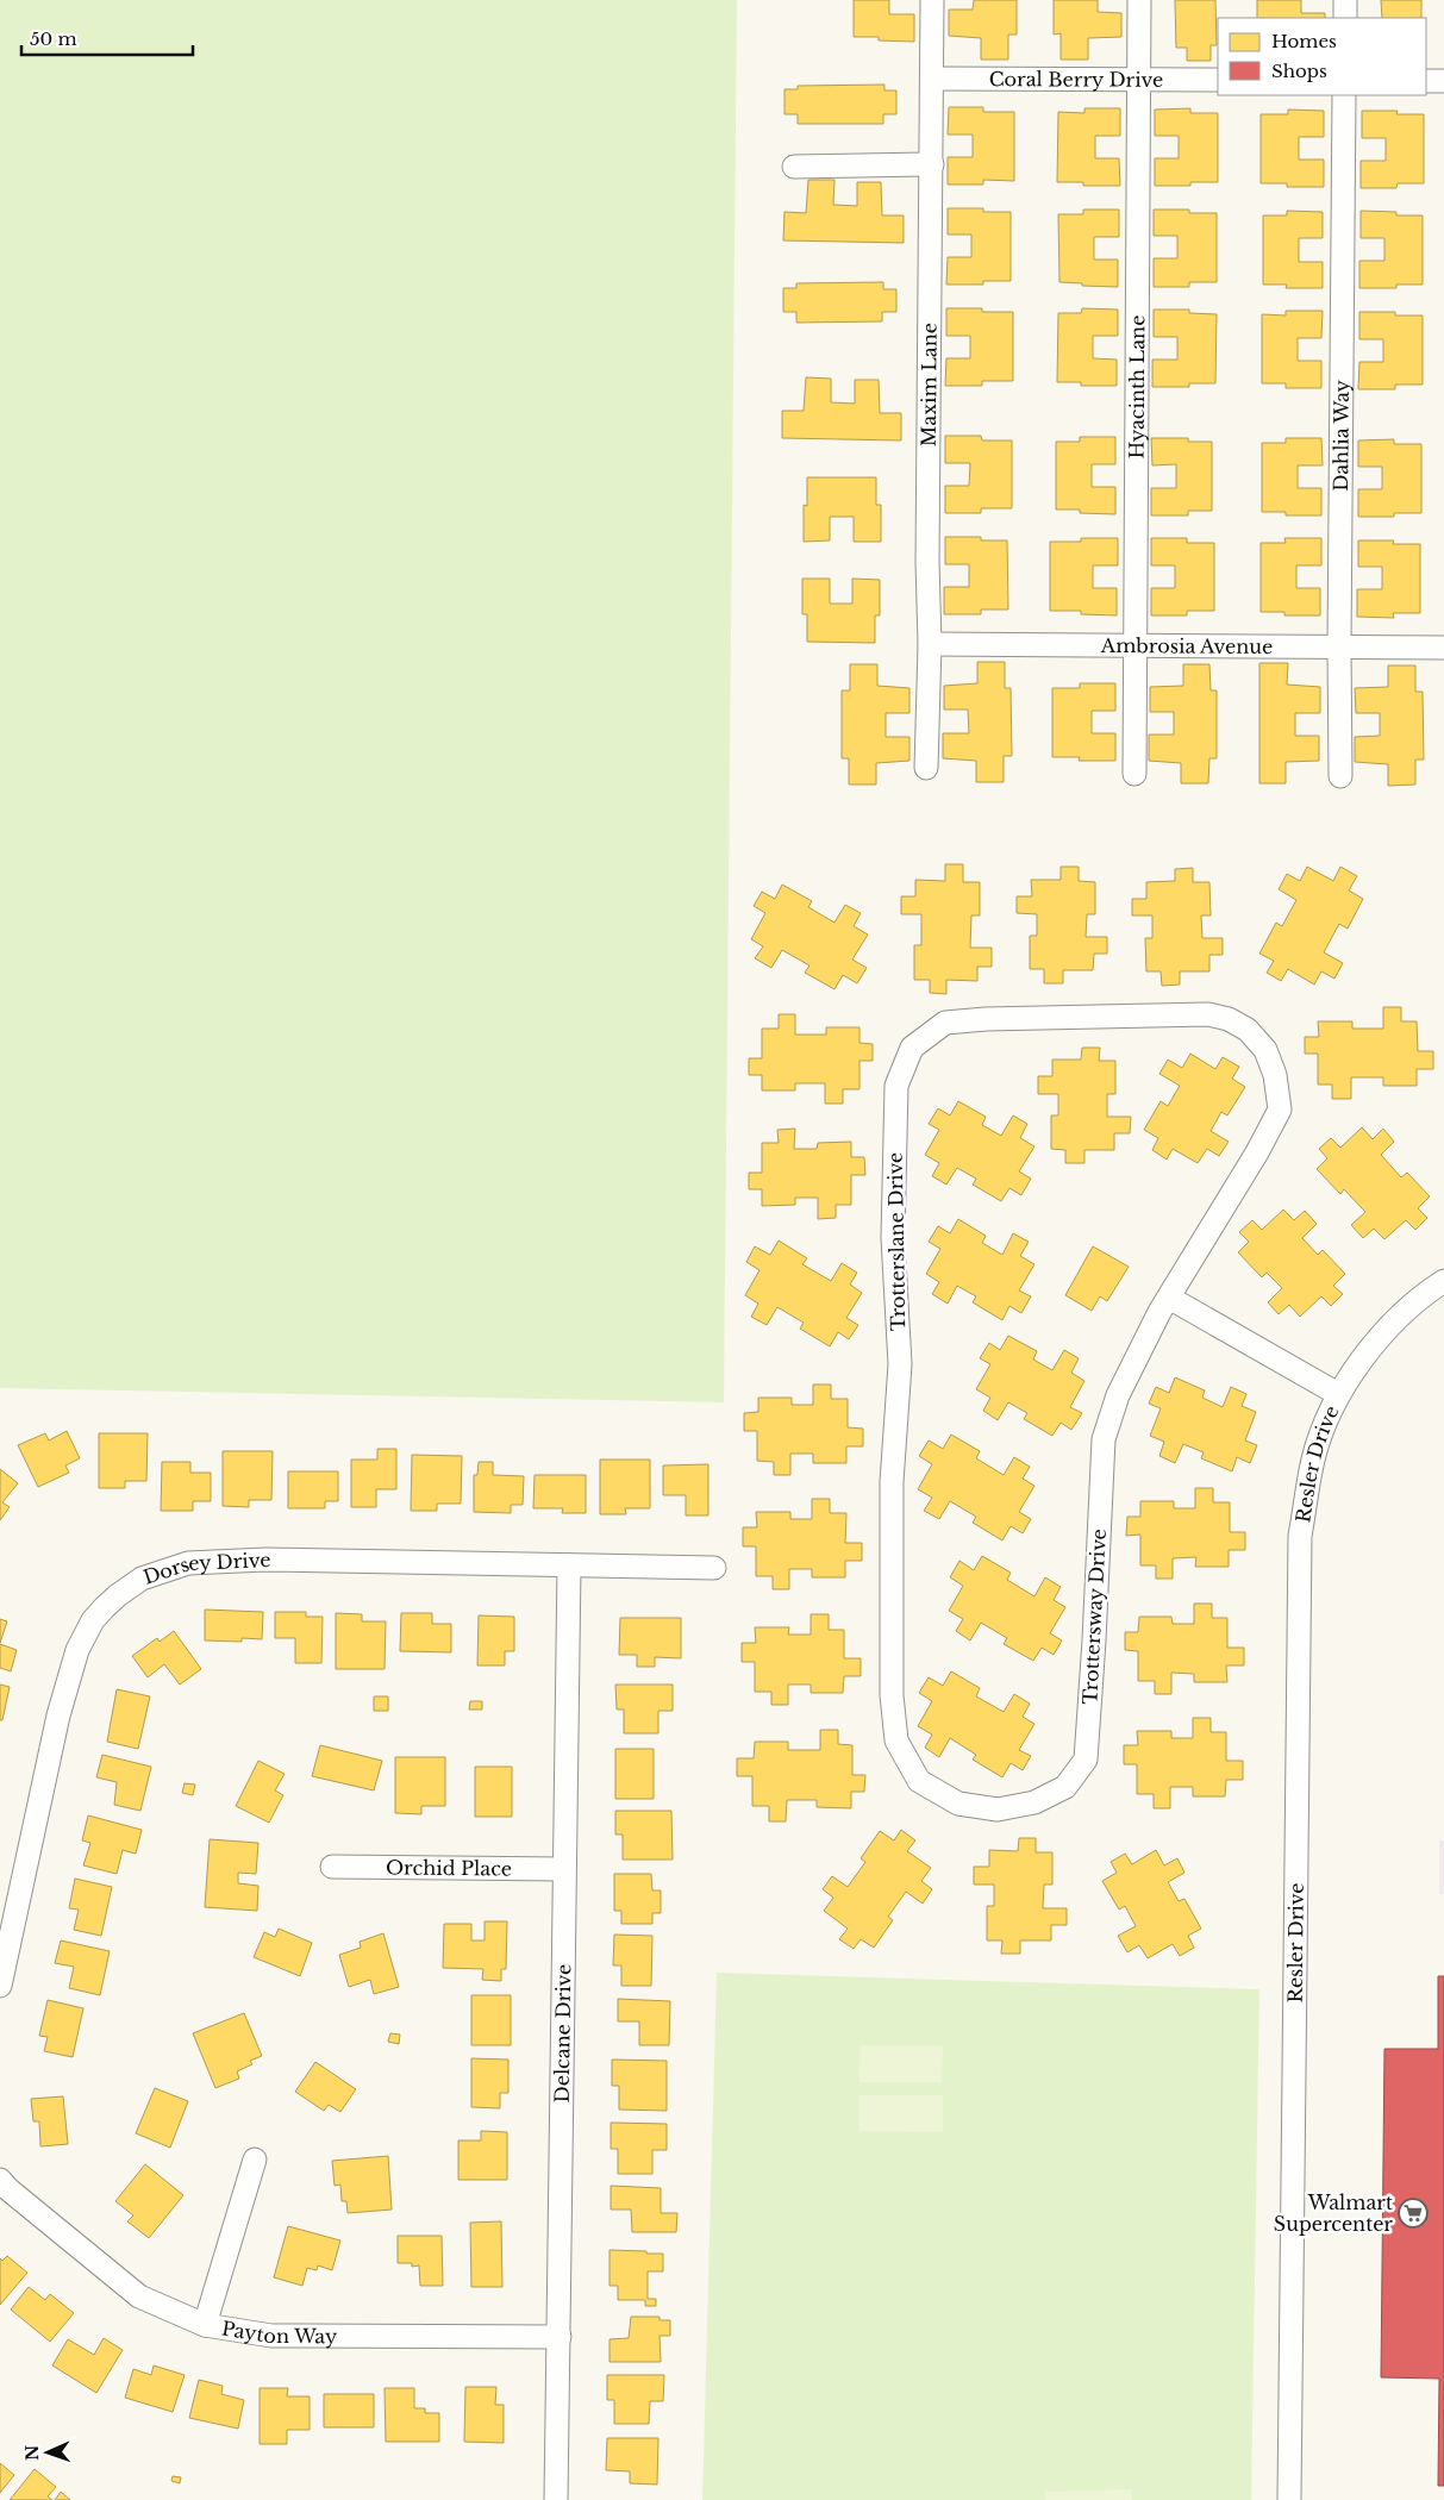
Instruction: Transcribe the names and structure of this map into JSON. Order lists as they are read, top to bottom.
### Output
{
  "streets": {
    "street": [
      "Coral Berry Drive",
      "Maxim Lane",
      "Hyacinth Lane",
      "Dahlia Way",
      "Ambrosia Avenue",
      "Trotterslane Drive",
      "Resler Drive",
      "Dorsey Drive",
      "Trottersway Drive",
      "Orchid Place",
      "Delcane Drive",
      "Payton Way"
    ]
  },
  "crossings": [
    ["Coral Berry Drive", "Maxim Lane"],
    ["Coral Berry Drive", "Hyacinth Lane"],
    ["Maxim Lane", "Ambrosia Avenue"],
    ["Hyacinth Lane", "Ambrosia Avenue"],
    ["Dahlia Way", "Ambrosia Avenue"],
    ["Trotterslane Drive", "Trottersway Drive"],
    ["Dorsey Drive", "Delcane Drive"],
    ["Orchid Place", "Delcane Drive"],
    ["Delcane Drive", "Payton Way"]
  ],
  "places": {
    "supermarket": ["Walmart Supercenter"]
  },
  "legend": ["Homes", "Shops"],
  "scale_bar": "50 m",
  "north": "left"
}
